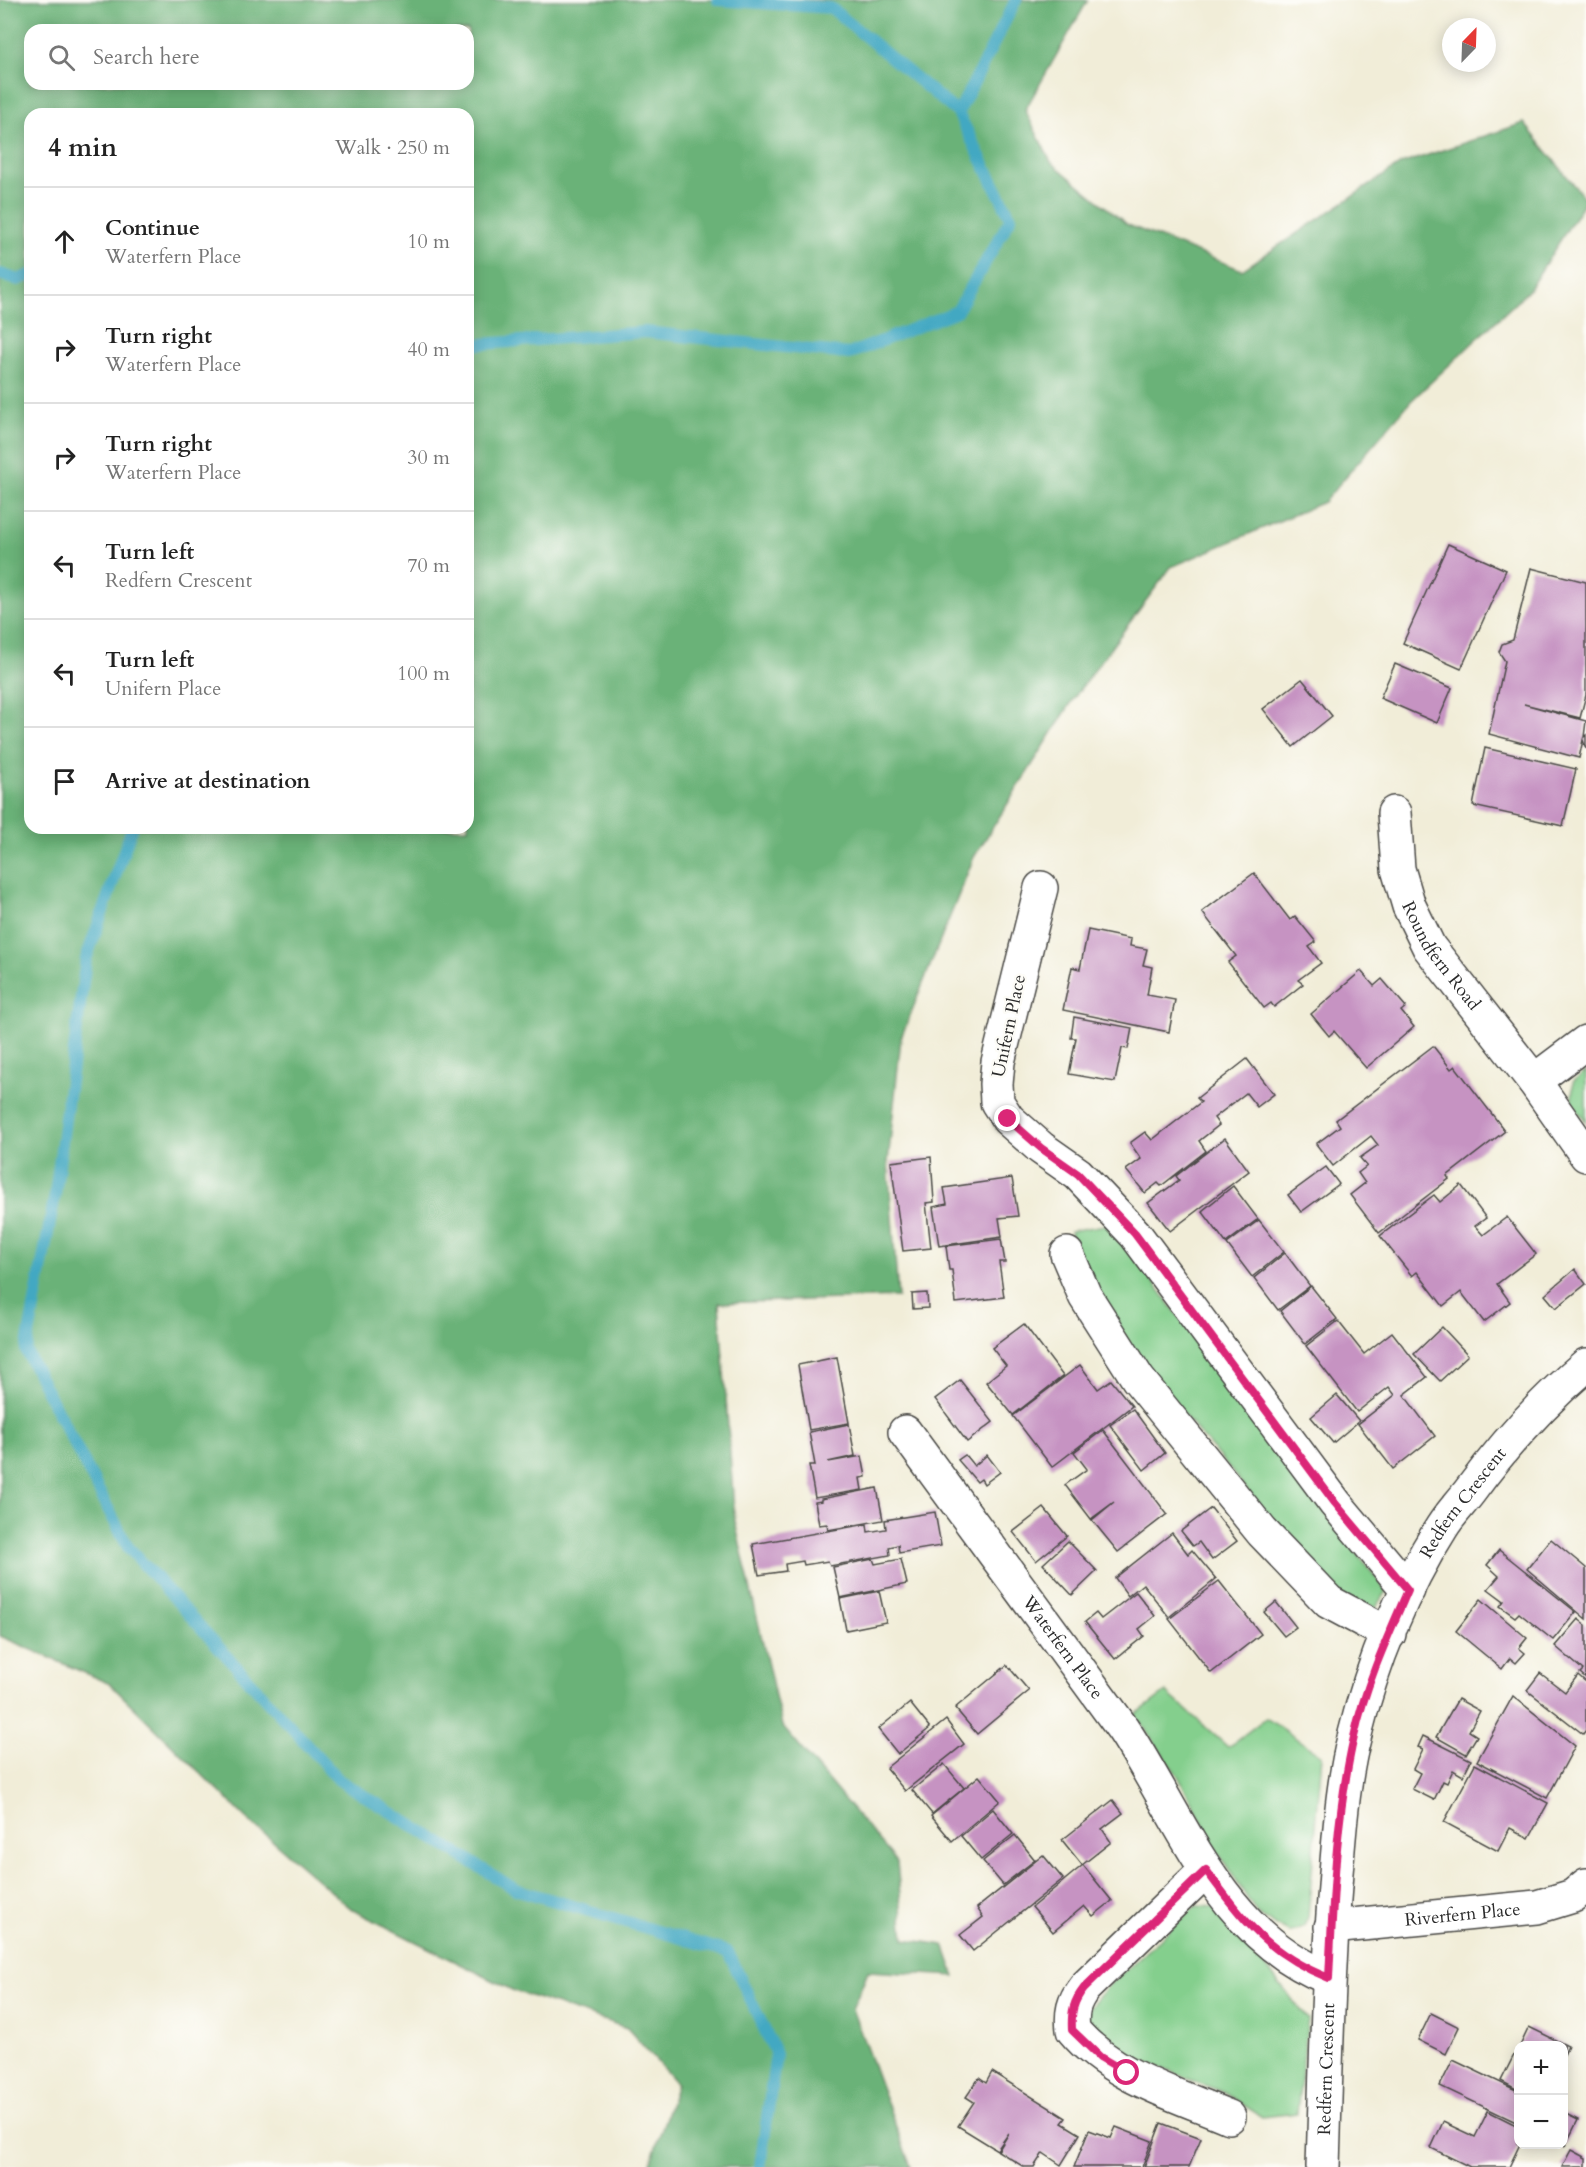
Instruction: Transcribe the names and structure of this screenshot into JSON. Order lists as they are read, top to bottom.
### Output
{
  "streets": {
    "street": [
      "Roundfern Road",
      "Unifern Place",
      "Redfern Crescent",
      "Waterfern Place",
      "Riverfern Place"
    ]
  },
  "crossings": [
    ["Unifern Place", "Redfern Crescent"],
    ["Redfern Crescent", "Waterfern Place"],
    ["Redfern Crescent", "Riverfern Place"]
  ],
  "north": "top right",
  "page": {
    "search": "Search here",
    "heading": ["4 min", "Walk · 250 m"],
    "list": [
      ["Continue", "Waterfern Place", "10 m"],
      ["Turn right", "Waterfern Place", "40 m"],
      ["Turn right", "Waterfern Place", "30 m"],
      ["Turn left", "Redfern Crescent", "70 m"],
      ["Turn left", "Unifern Place", "100 m"],
      "Arrive at destination"
    ],
    "map_buttons": ["+", "−"]
  }
}
